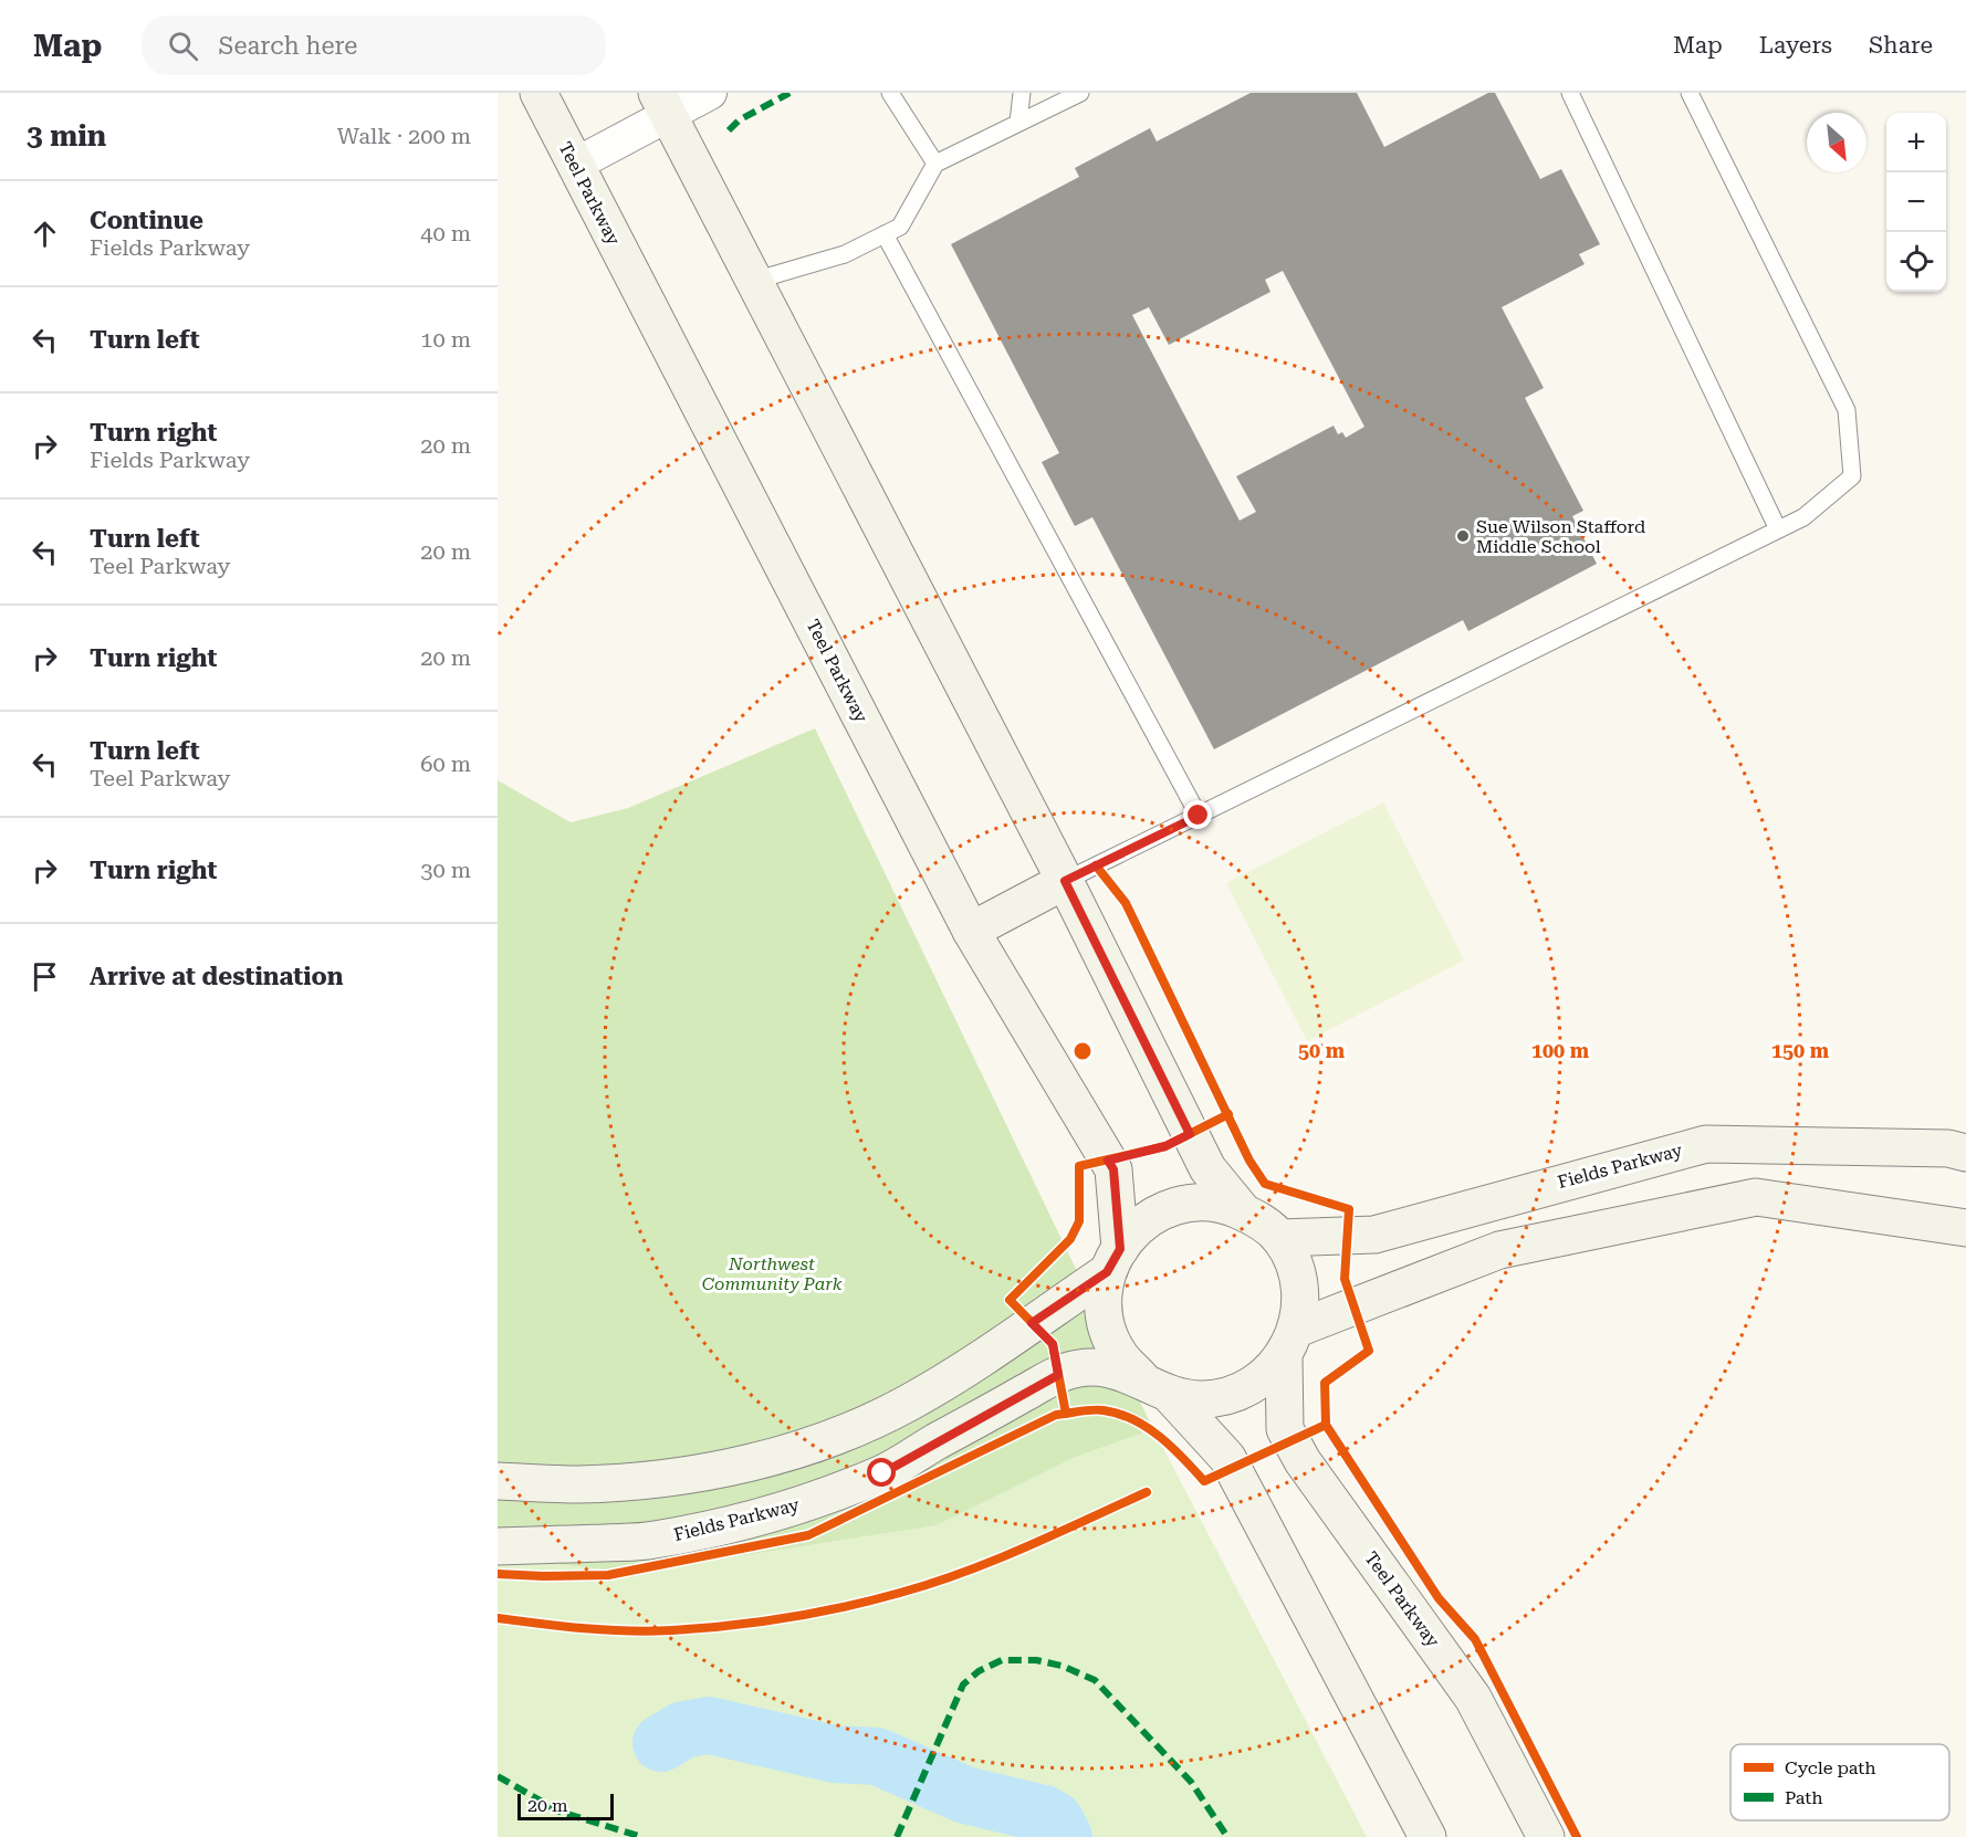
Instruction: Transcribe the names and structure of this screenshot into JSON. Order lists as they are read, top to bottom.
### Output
{
  "streets": {
    "main road": ["Teel Parkway", "Fields Parkway"]
  },
  "crossings": [
    ["Teel Parkway", "Fields Parkway"]
  ],
  "parks": ["Northwest Community Park"],
  "places": ["Sue Wilson Stafford Middle School"],
  "legend": ["Cycle path", "Path"],
  "scale_bar": "20 m",
  "north": "bottom right",
  "page": {
    "header": "Map",
    "search": "Search here",
    "nav": ["Map", "Layers", "Share"],
    "heading": ["3 min", "Walk · 200 m"],
    "map_buttons": ["+", "−"],
    "list": [
      ["Continue", "Fields Parkway", "40 m"],
      ["Turn left", "10 m"],
      ["Turn right", "Fields Parkway", "20 m"],
      ["Turn left", "Teel Parkway", "20 m"],
      ["Turn right", "20 m"],
      ["Turn left", "Teel Parkway", "60 m"],
      ["Turn right", "30 m"],
      "Arrive at destination"
    ],
    "scale": "20 m"
  },
  "rings": ["50 m", "100 m", "150 m"]
}
